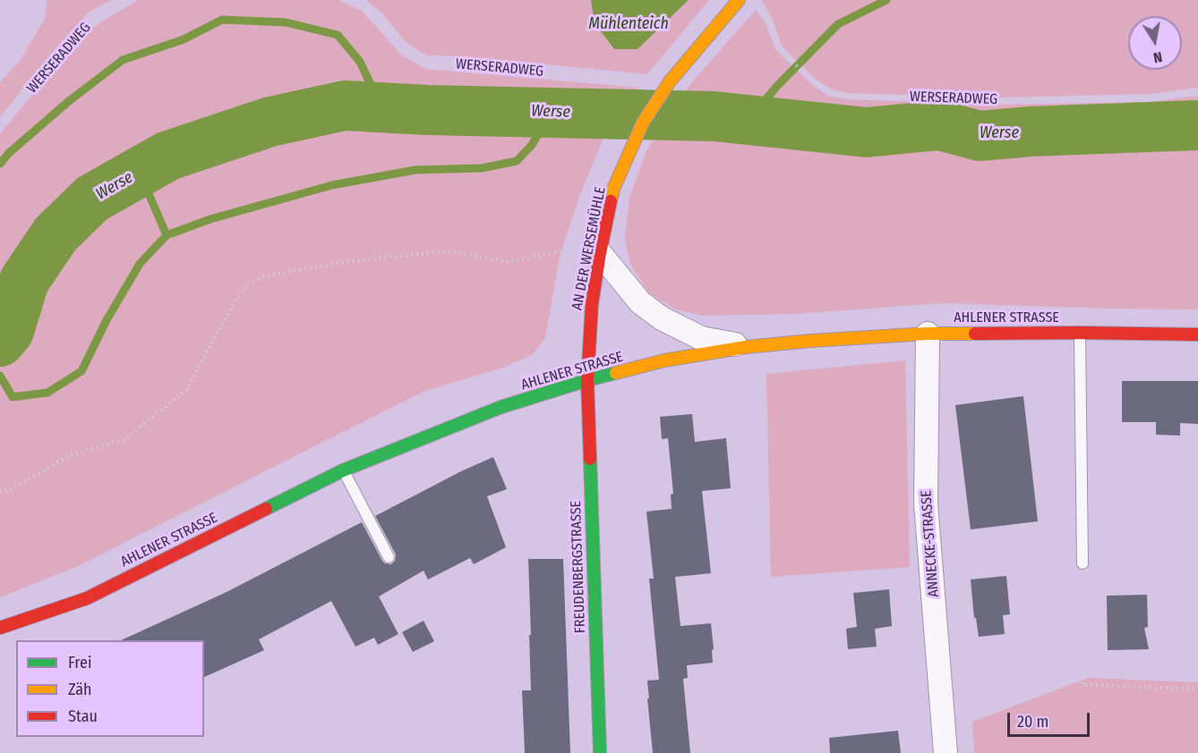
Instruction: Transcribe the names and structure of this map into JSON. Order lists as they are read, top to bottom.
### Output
{
  "streets": {
    "main road": ["AN DER WERSEMÜHLE", "AHLENER STRASSE", "FREUDENBERGSTRASSE"],
    "street": ["ANNECKE-STRASSE"],
    "path": ["WERSERADWEG"]
  },
  "crossings": [
    ["WERSERADWEG", "AN DER WERSEMÜHLE"],
    ["AN DER WERSEMÜHLE", "AHLENER STRASSE"],
    ["AN DER WERSEMÜHLE", "FREUDENBERGSTRASSE"],
    ["AHLENER STRASSE", "ANNECKE-STRASSE"],
    ["AHLENER STRASSE", "FREUDENBERGSTRASSE"]
  ],
  "water": ["Mühlenteich", "Werse"],
  "legend": ["Frei", "Zäh", "Stau"],
  "scale_bar": "20 m",
  "north": "bottom"
}
